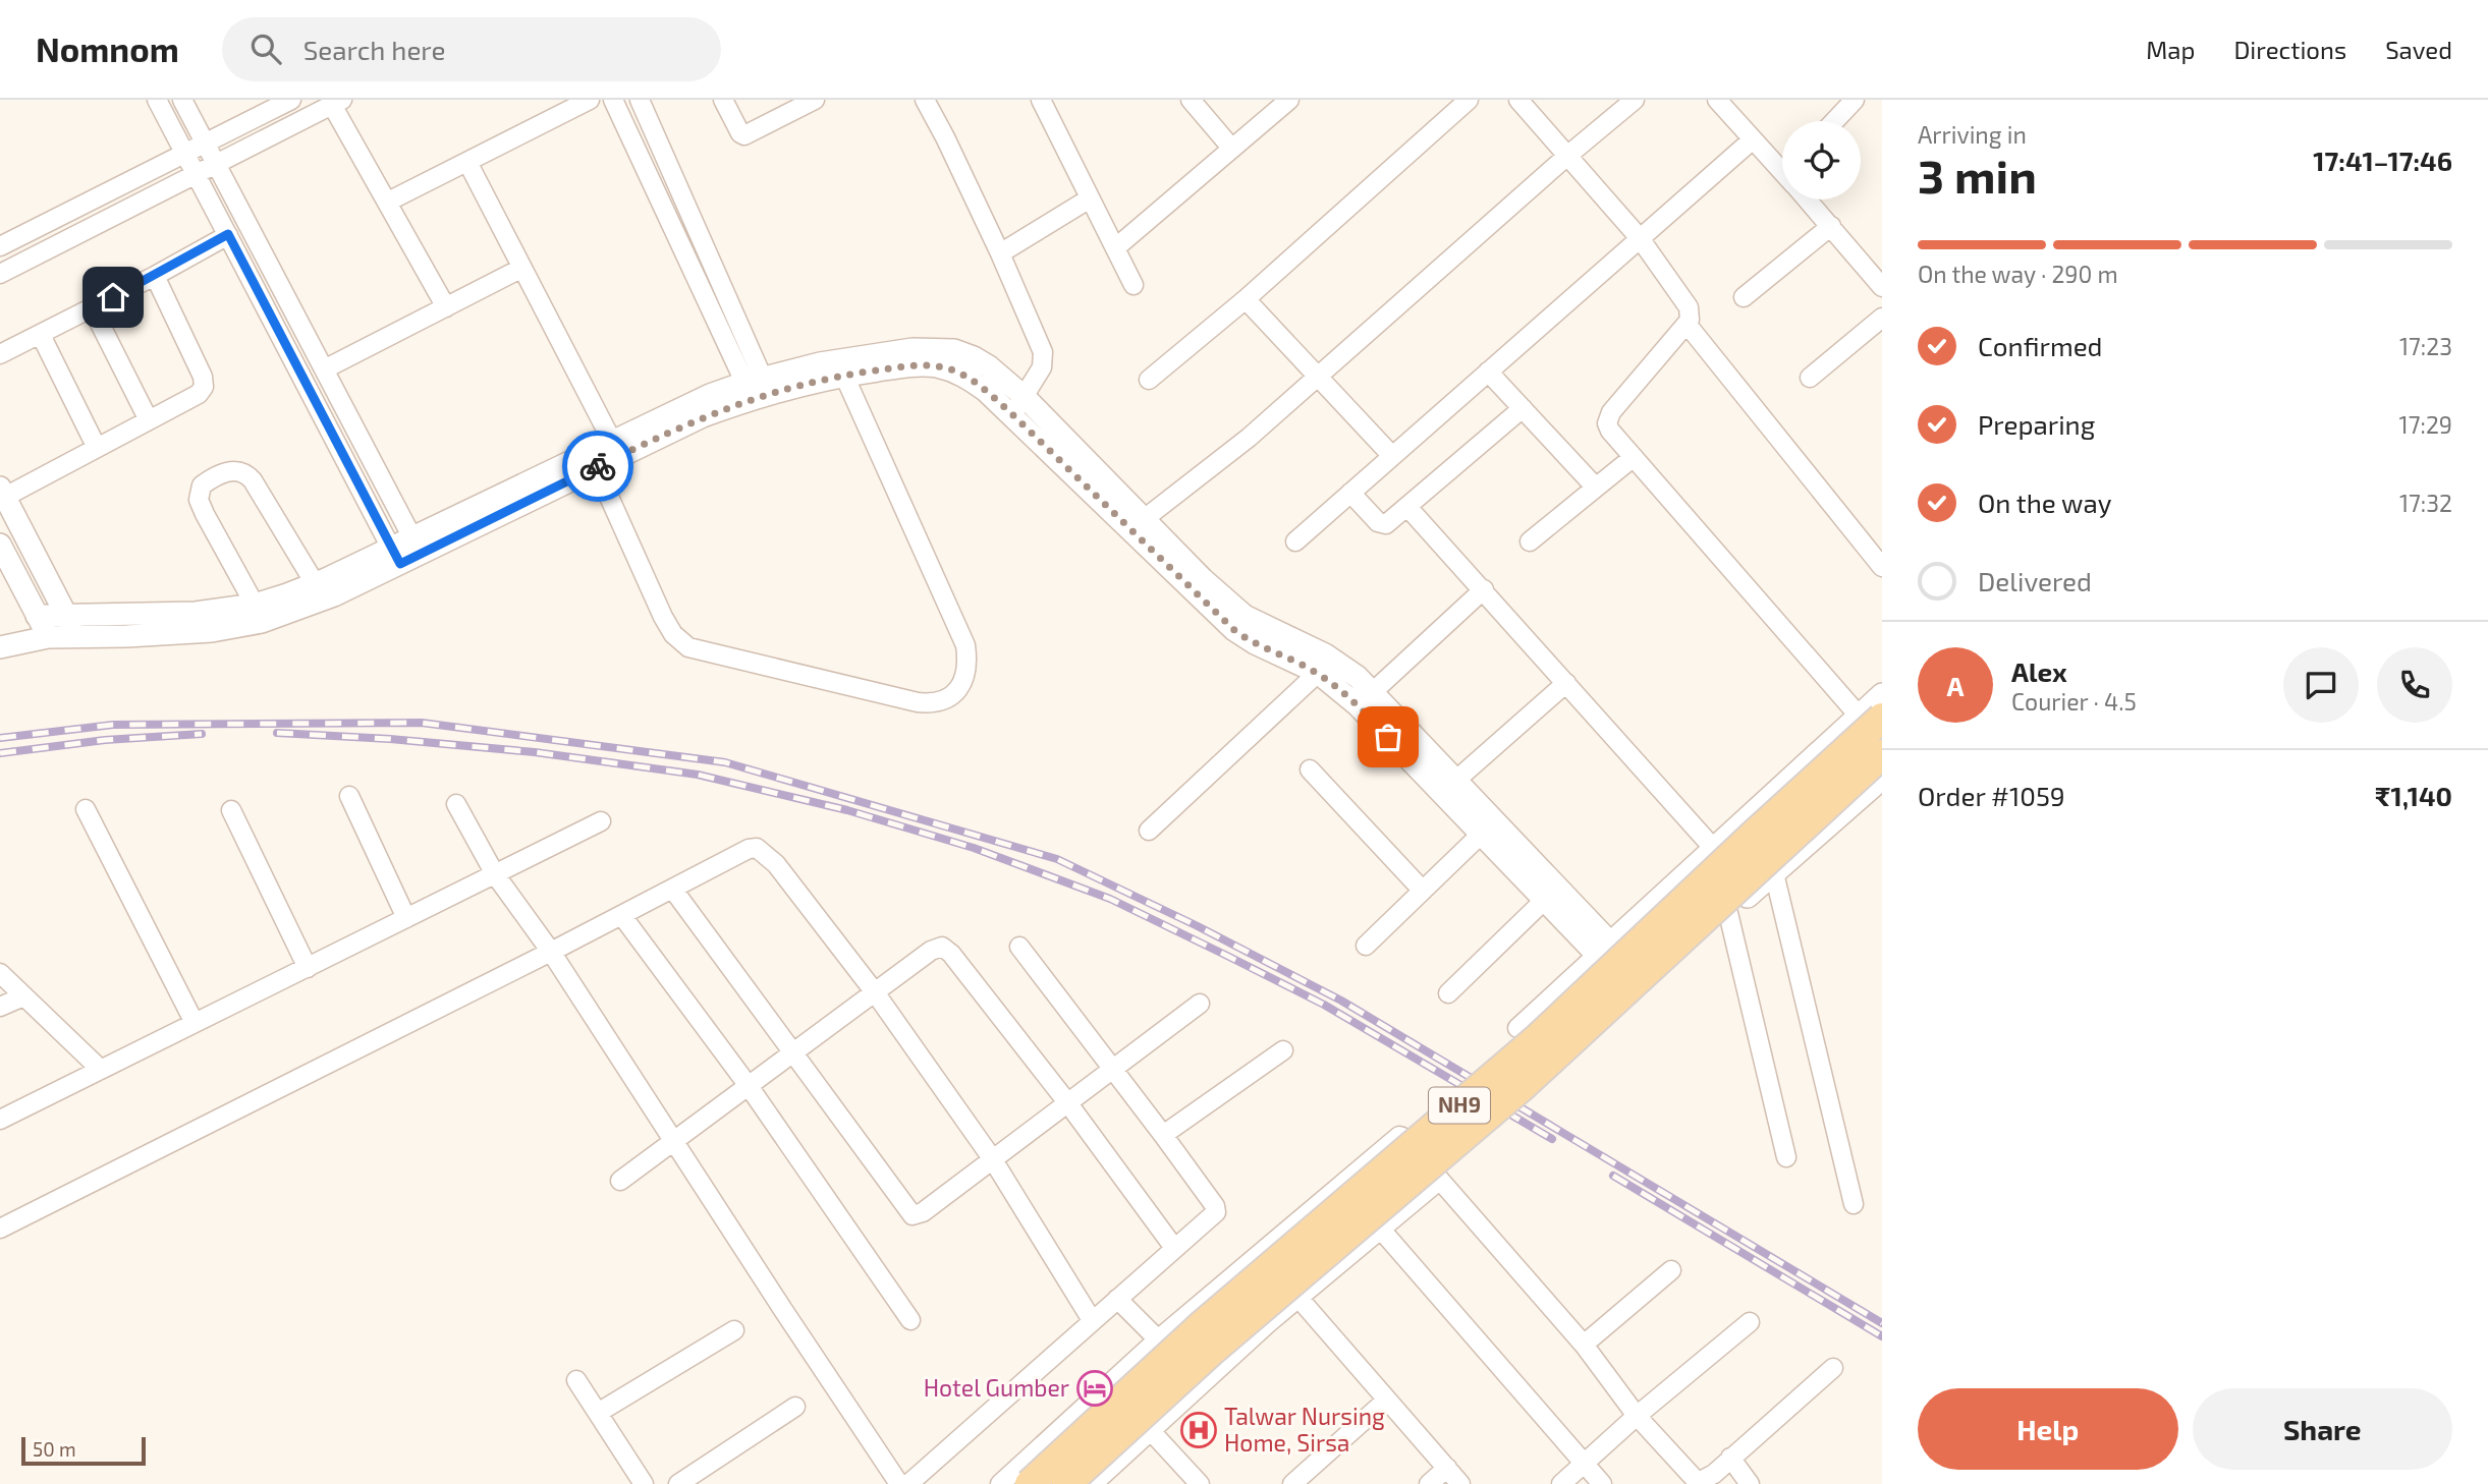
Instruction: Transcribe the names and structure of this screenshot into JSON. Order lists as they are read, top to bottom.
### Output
{
  "streets": {
    "main road": ["NH9"]
  },
  "places": {
    "hotel": ["Hotel Gumber"],
    "hospital": ["Talwar Nursing Home, Sirsa"]
  },
  "scale_bar": "50 m",
  "page": {
    "header": "Nomnom",
    "search": "Search here",
    "nav": ["Map", "Directions", "Saved"],
    "heading": ["3 min", "Arriving in", "17:41–17:46"],
    "panel": [
      "Alex",
      "Courier · 4.5",
      "Order #1059",
      "₹1,140"
    ],
    "bar": "On the way · 290 m",
    "list": [
      ["Confirmed", "17:23"],
      ["Preparing", "17:29"],
      ["On the way", "17:32"],
      "Delivered"
    ],
    "round": "A",
    "buttons": ["Help", "Share"],
    "scale": "50 m"
  }
}
